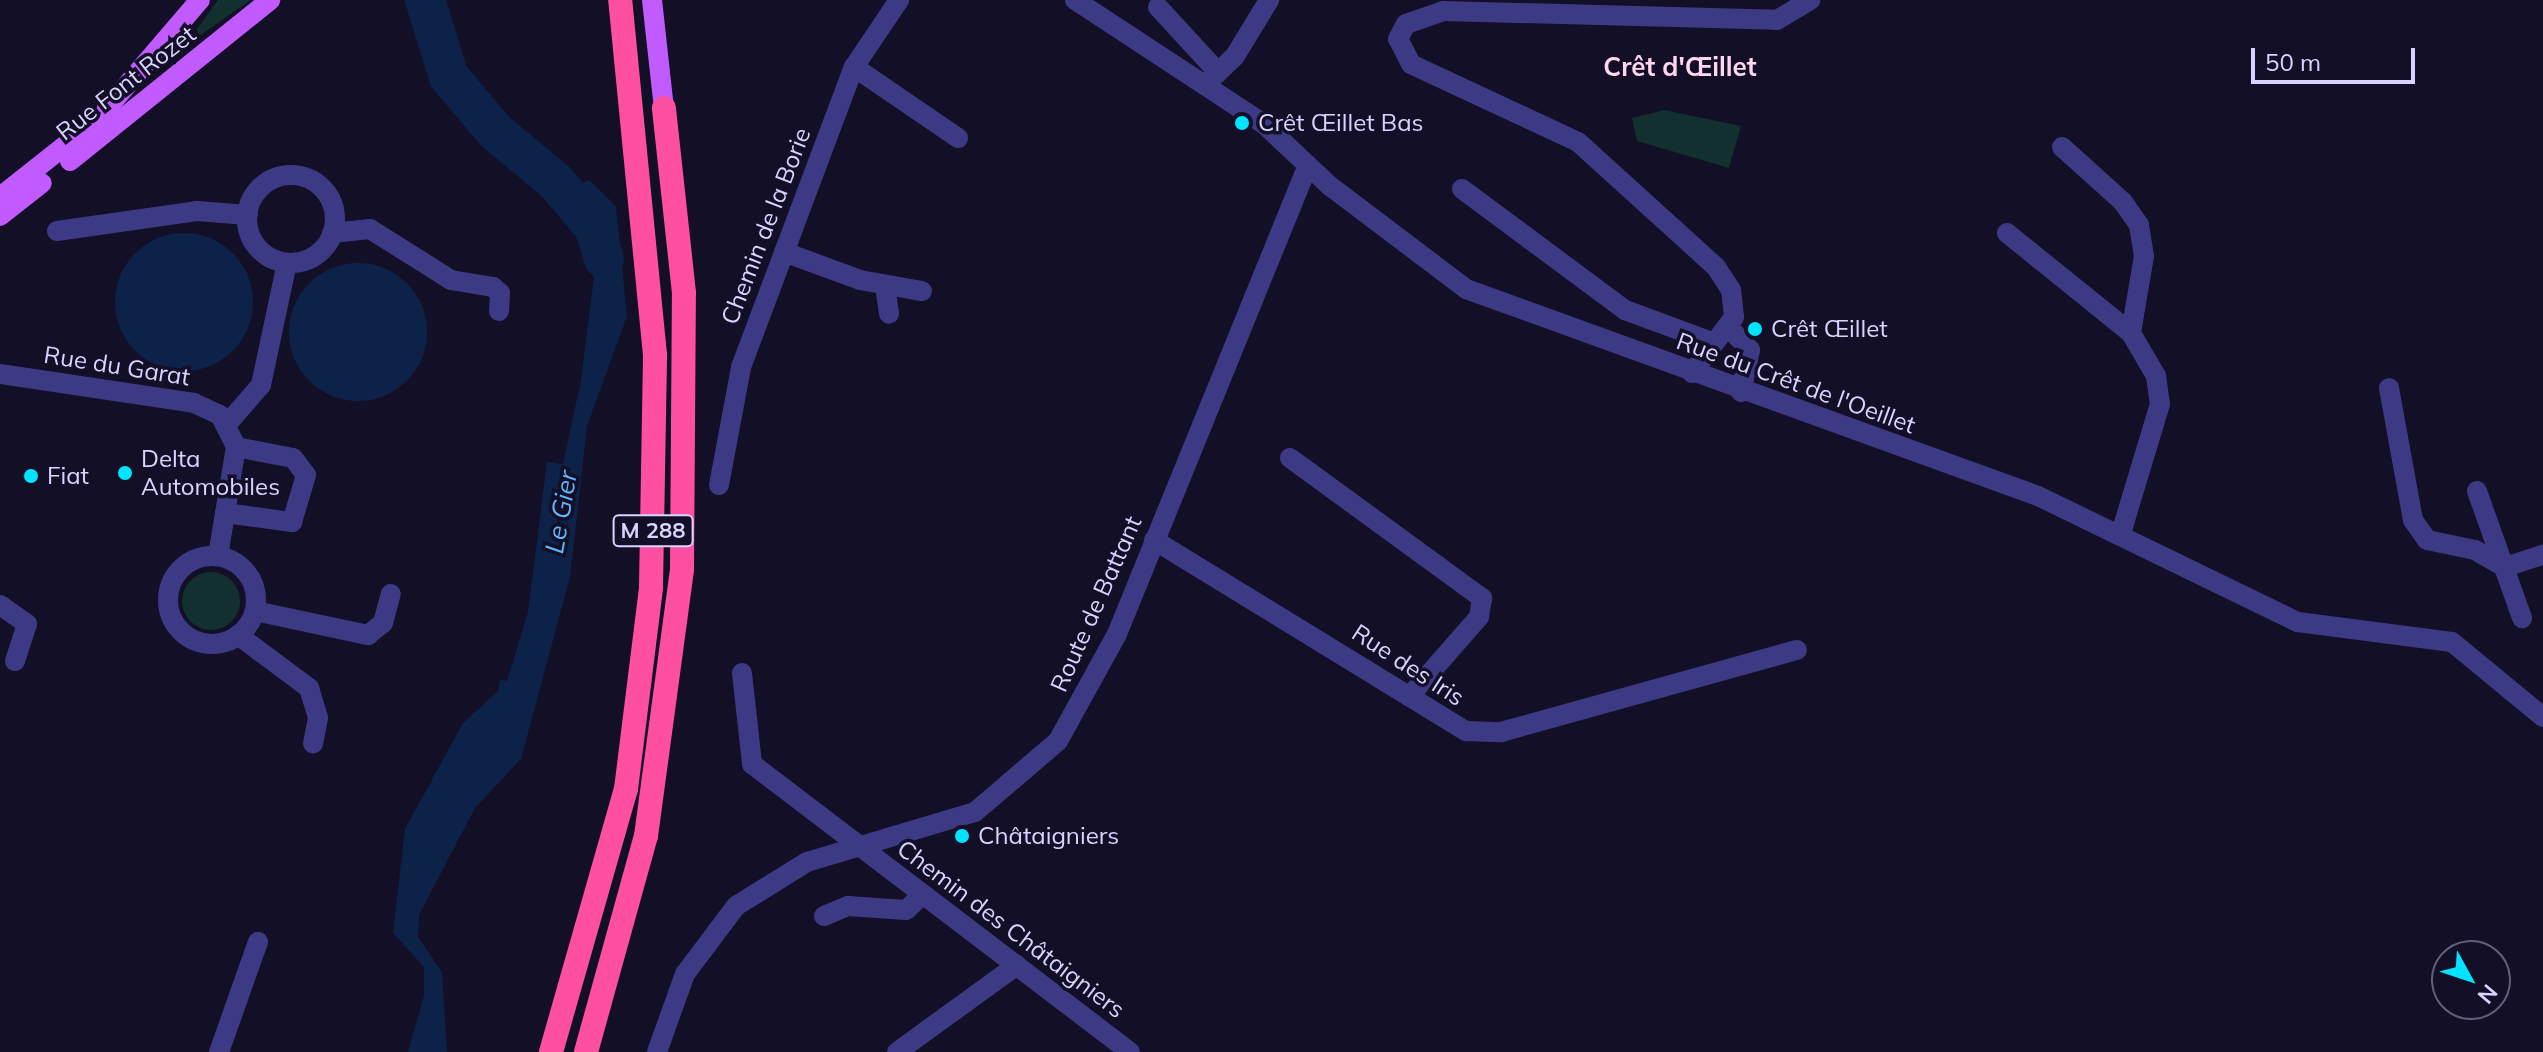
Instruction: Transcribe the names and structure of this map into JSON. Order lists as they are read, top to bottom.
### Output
{
  "streets": {
    "highway": ["M 288"],
    "main road": ["Rue Font Rozet"],
    "street": [
      "Chemin de la Borie",
      "Rue du Garat",
      "Rue du Crêt de l'Oeillet",
      "Route de Battant",
      "Rue des Iris",
      "Chemin des Châtaigniers"
    ]
  },
  "crossings": [
    ["Rue du Crêt de l'Oeillet", "Route de Battant"],
    ["Route de Battant", "Rue des Iris"],
    ["Route de Battant", "Chemin des Châtaigniers"]
  ],
  "districts": ["Crêt d'Œillet"],
  "water": ["Le Gier"],
  "places": [
    "Crêt Œillet Bas",
    "Crêt Œillet",
    "Delta Automobiles",
    "Fiat",
    "Châtaigniers"
  ],
  "scale_bar": "50 m",
  "north": "bottom right"
}
